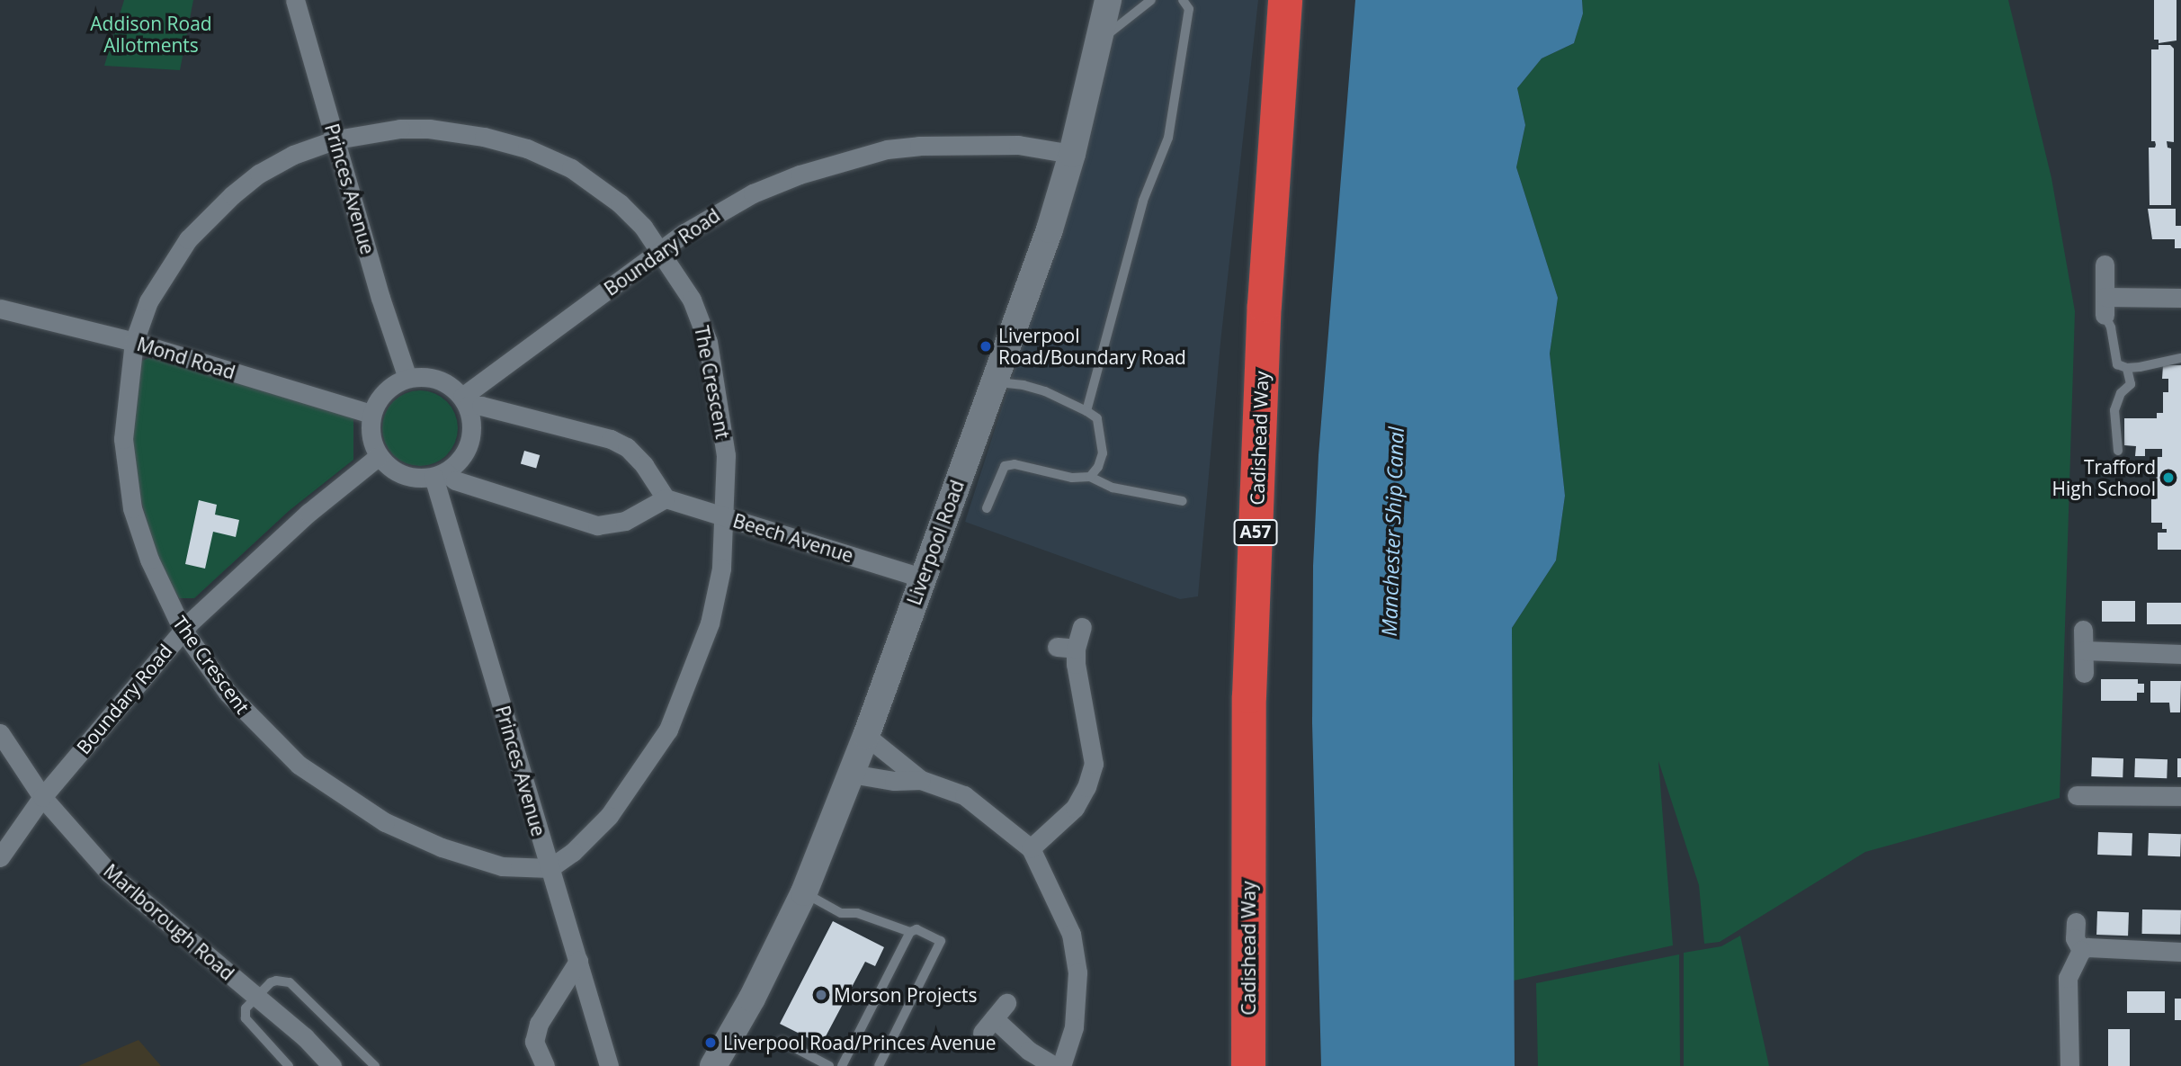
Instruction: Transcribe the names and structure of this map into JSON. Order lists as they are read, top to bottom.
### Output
{
  "streets": {
    "highway": ["Cadishead Way", "A57"],
    "main road": ["Liverpool Road"],
    "street": [
      "Princes Avenue",
      "Boundary Road",
      "Mond Road",
      "The Crescent",
      "Beech Avenue",
      "Marlborough Road"
    ]
  },
  "crossings": [
    ["Princes Avenue", "Boundary Road"],
    ["Princes Avenue", "Mond Road"],
    ["Princes Avenue", "The Crescent"],
    ["Boundary Road", "Mond Road"],
    ["Boundary Road", "The Crescent"],
    ["Boundary Road", "Liverpool Road"],
    ["Boundary Road", "Marlborough Road"],
    ["Mond Road", "The Crescent"],
    ["The Crescent", "Beech Avenue"],
    ["Beech Avenue", "Liverpool Road"]
  ],
  "water": ["Manchester Ship Canal"],
  "parks": ["Addison Road Allotments"],
  "places": [
    "Liverpool Road/Boundary Road",
    "Trafford High School",
    "Morson Projects",
    "Liverpool Road/Princes Avenue"
  ]
}
